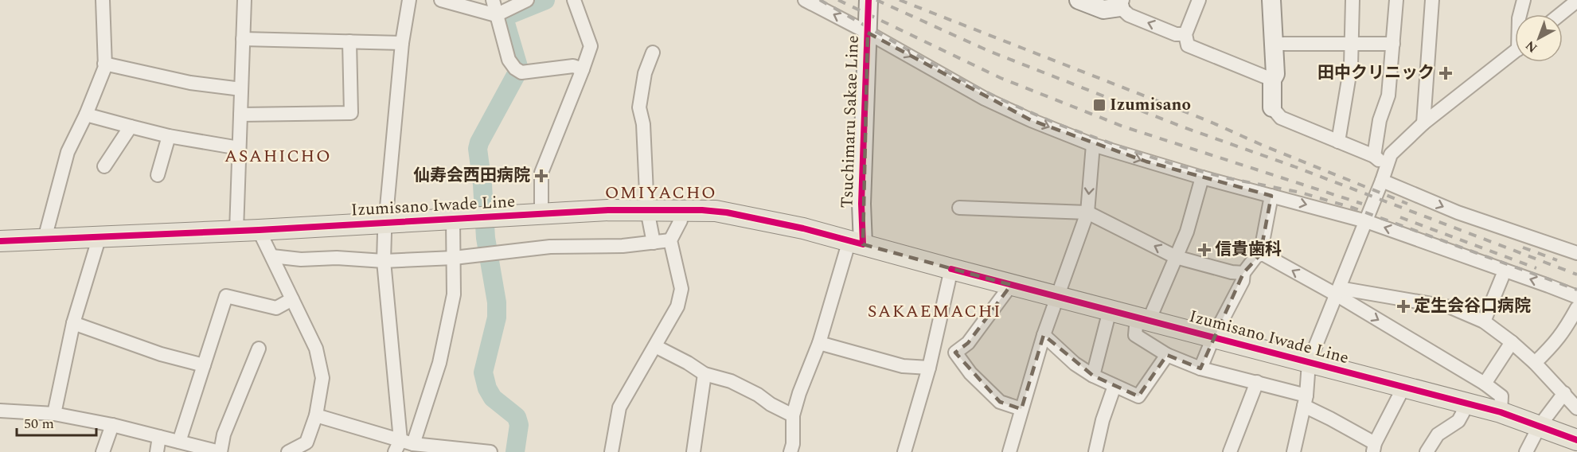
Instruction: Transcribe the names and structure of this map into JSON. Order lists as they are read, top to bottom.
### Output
{
  "streets": {
    "main road": ["Tsuchimaru Sakae Line", "Izumisano Iwade Line"]
  },
  "crossings": [
    ["Tsuchimaru Sakae Line", "Izumisano Iwade Line"]
  ],
  "districts": ["ASAHICHO", "OMIYACHO", "SAKAEMACHI"],
  "places": {
    "health": [
      "田中クリニック",
      "仙寿会西田病院",
      "信貴歯科",
      "定生会谷口病院"
    ],
    "transit": ["Izumisano"]
  },
  "scale_bar": "50 m",
  "north": "bottom left"
}
